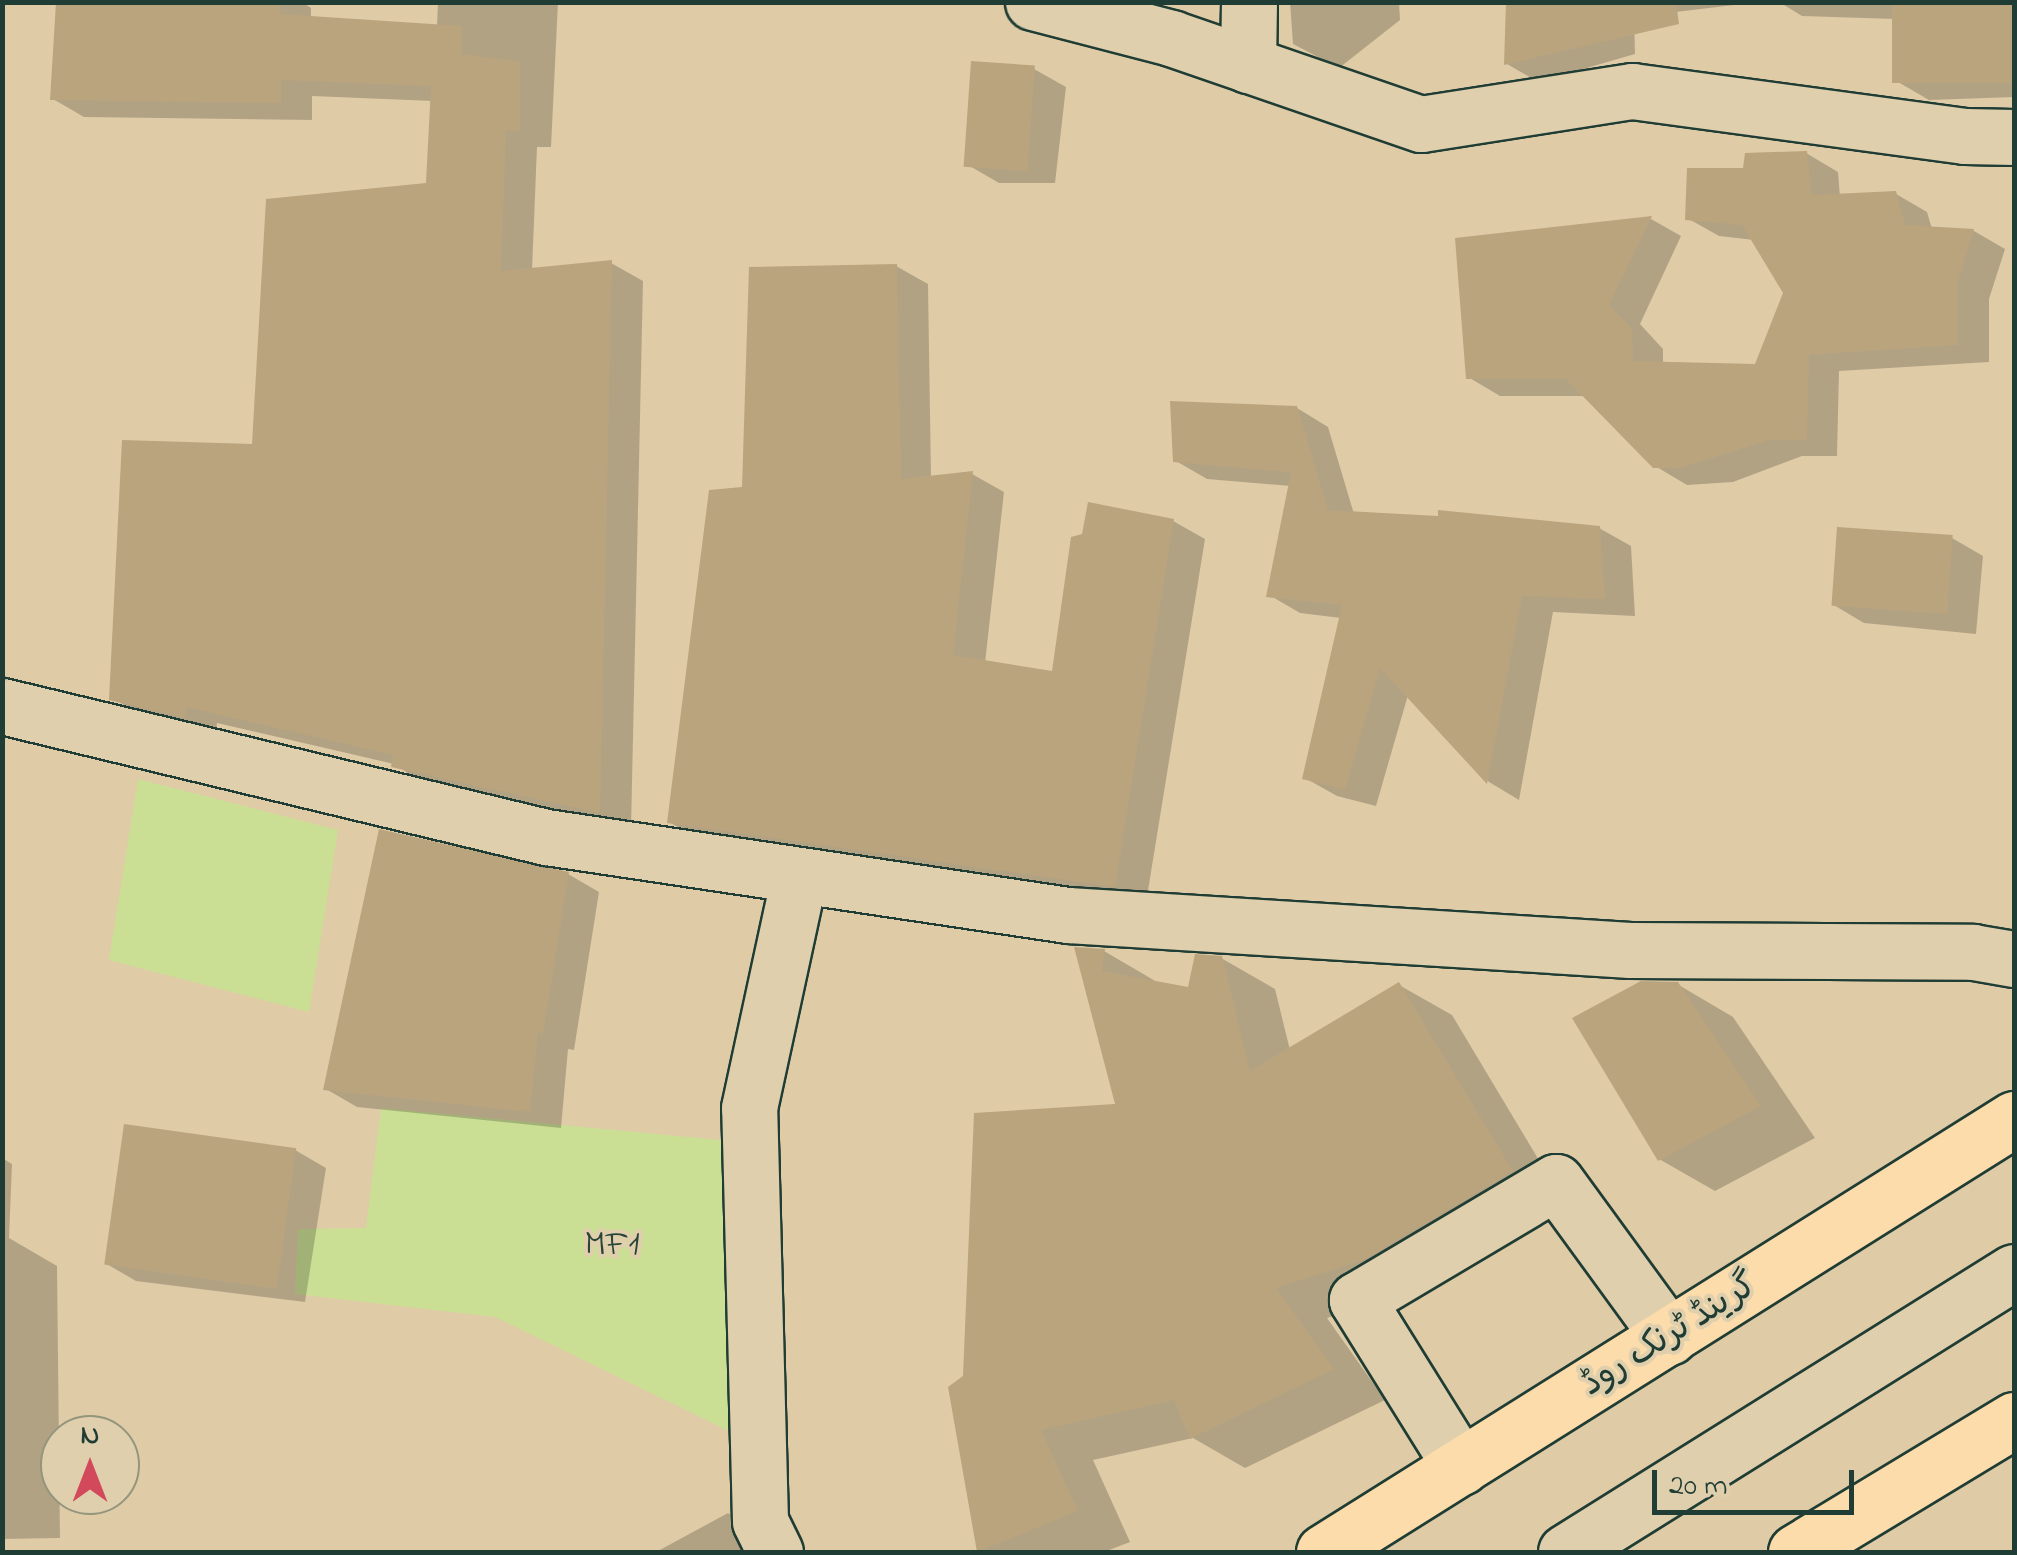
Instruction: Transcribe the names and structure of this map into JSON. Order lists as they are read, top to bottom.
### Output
{
  "streets": {
    "highway": ["گرینڈ ٹرنک روڈ"]
  },
  "parks": ["MF1"],
  "scale_bar": "20 m",
  "north": "top"
}
